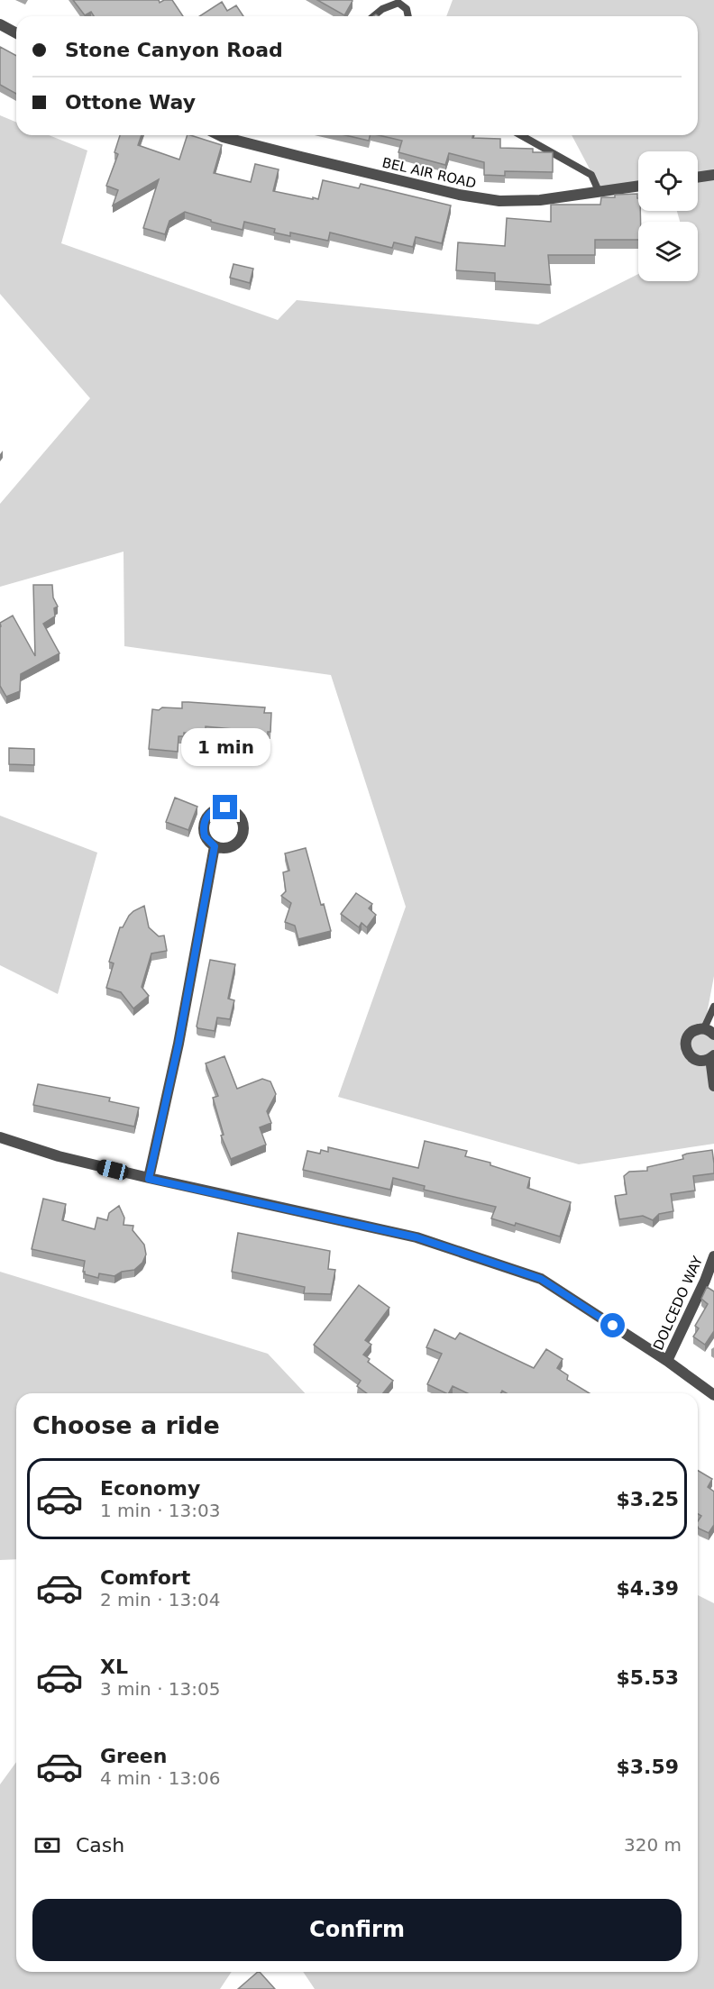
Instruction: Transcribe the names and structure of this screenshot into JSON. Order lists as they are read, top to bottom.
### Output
{
  "streets": {
    "street": ["BEL AIR ROAD", "DOLCEDO WAY"]
  },
  "page": {
    "banner": ["Stone Canyon Road", "Ottone Way"],
    "bubble": "1 min",
    "heading": "Choose a ride",
    "list": [
      {
        "name": "Economy",
        "note": "1 min · 13:03",
        "value": "$3.25"
      },
      {
        "name": "Comfort",
        "note": "2 min · 13:04",
        "value": "$4.39"
      },
      {
        "name": "XL",
        "note": "3 min · 13:05",
        "value": "$5.53"
      },
      {
        "name": "Green",
        "note": "4 min · 13:06",
        "value": "$3.59"
      }
    ],
    "pay": ["Cash", "320 m"],
    "buttons": "Confirm"
  }
}
